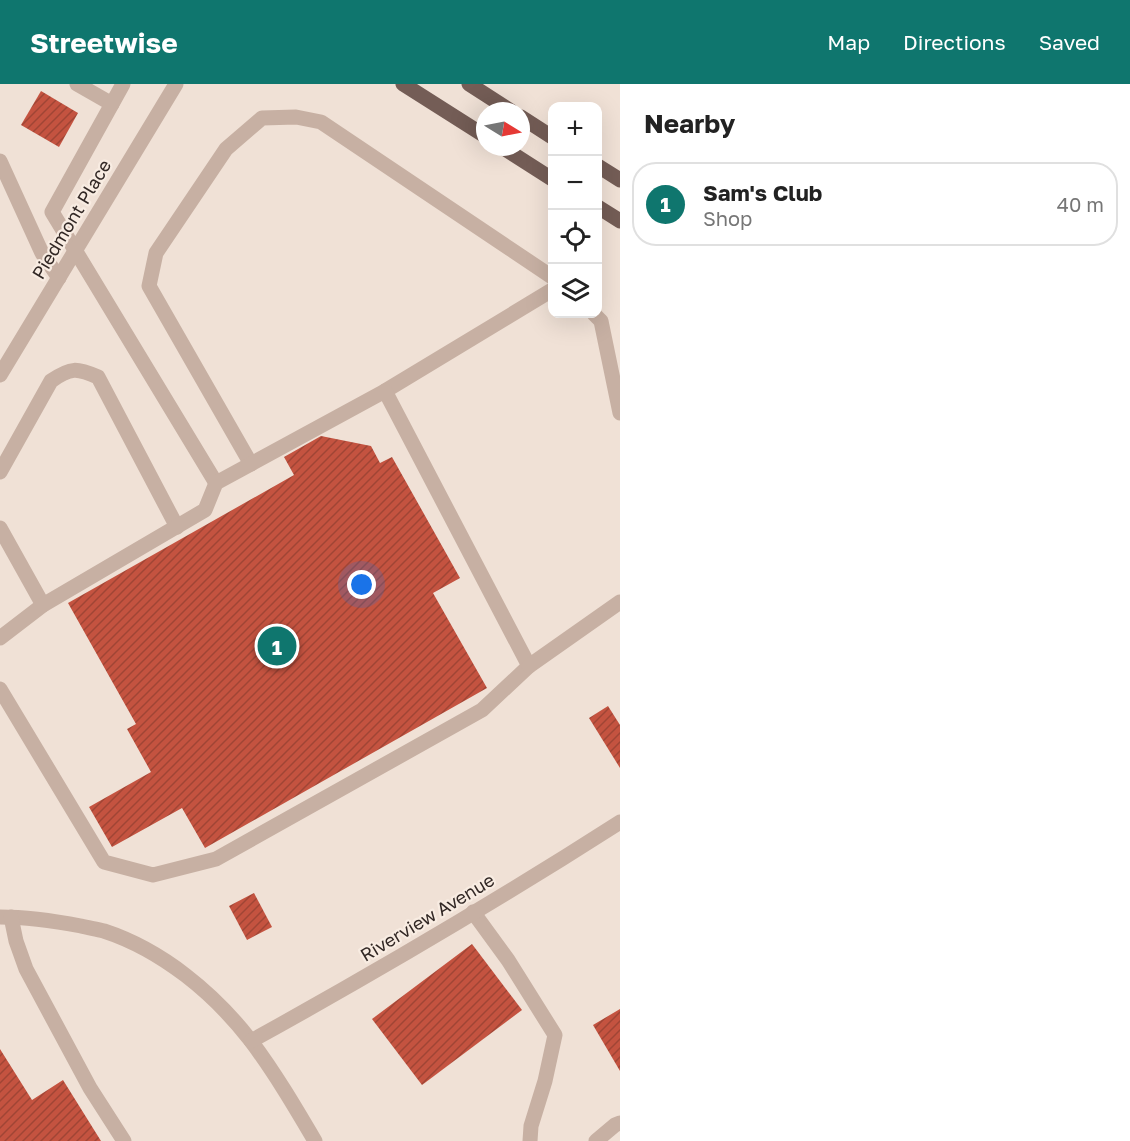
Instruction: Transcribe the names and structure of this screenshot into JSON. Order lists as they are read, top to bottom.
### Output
{
  "streets": {
    "street": ["Piedmont Place", "Riverview Avenue"]
  },
  "north": "right",
  "page": {
    "header": "Streetwise",
    "nav": ["Map", "Directions", "Saved"],
    "heading": "Nearby",
    "map_buttons": ["+", "−"],
    "list": [
      {
        "mark": "1",
        "name": "Sam's Club",
        "note": "Shop",
        "value": "40 m"
      }
    ],
    "pins": "1"
  }
}
